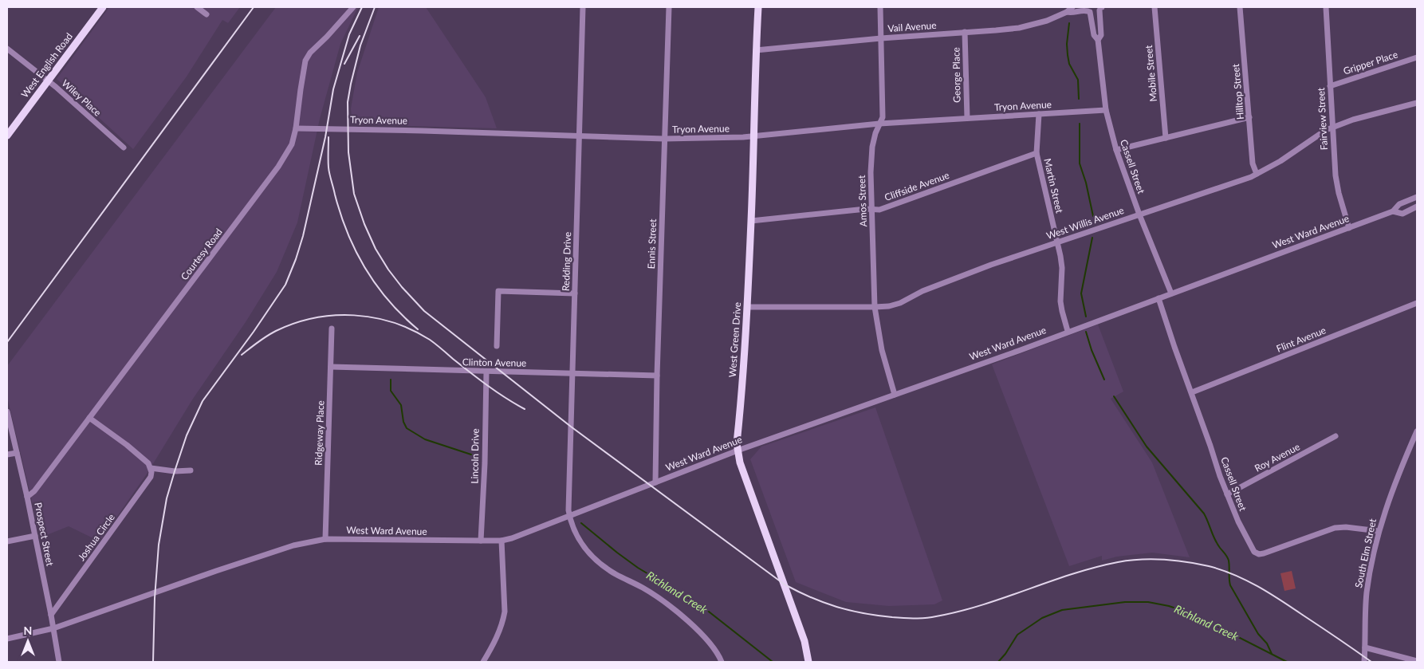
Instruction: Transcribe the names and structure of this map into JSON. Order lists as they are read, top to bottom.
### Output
{
  "streets": {
    "main road": ["West English Road", "West Green Drive"],
    "street": [
      "Vail Avenue",
      "Gripper Place",
      "Mobile Street",
      "George Place",
      "Hilltop Street",
      "Wiley Place",
      "Tryon Avenue",
      "Fairview Street",
      "Cassell Street",
      "Martin Street",
      "Cliffside Avenue",
      "Amos Street",
      "West Willis Avenue",
      "West Ward Avenue",
      "Ennis Street",
      "Courtesy Road",
      "Redding Drive",
      "Flint Avenue",
      "Clinton Avenue",
      "Ridgeway Place",
      "Lincoln Drive",
      "Roy Avenue",
      "Prospect Street",
      "Joshua Circle",
      "South Elm Street"
    ]
  },
  "crossings": [
    ["Vail Avenue", "George Place"],
    ["Vail Avenue", "Cassell Street"],
    ["Vail Avenue", "Amos Street"],
    ["Vail Avenue", "West Green Drive"],
    ["Gripper Place", "Fairview Street"],
    ["West English Road", "Wiley Place"],
    ["George Place", "Tryon Avenue"],
    ["Hilltop Street", "West Willis Avenue"],
    ["Tryon Avenue", "Cassell Street"],
    ["Tryon Avenue", "Martin Street"],
    ["Tryon Avenue", "Amos Street"],
    ["Tryon Avenue", "Ennis Street"],
    ["Tryon Avenue", "Courtesy Road"],
    ["Tryon Avenue", "Redding Drive"],
    ["Tryon Avenue", "West Green Drive"],
    ["Fairview Street", "West Willis Avenue"],
    ["Fairview Street", "West Ward Avenue"],
    ["Cassell Street", "West Willis Avenue"],
    ["Cassell Street", "West Ward Avenue"],
    ["Cassell Street", "Flint Avenue"],
    ["Cassell Street", "Roy Avenue"],
    ["Cassell Street", "South Elm Street"],
    ["Martin Street", "Cliffside Avenue"],
    ["Martin Street", "West Willis Avenue"],
    ["Martin Street", "West Ward Avenue"],
    ["Cliffside Avenue", "Amos Street"],
    ["Cliffside Avenue", "West Green Drive"],
    ["Amos Street", "West Willis Avenue"],
    ["Amos Street", "West Ward Avenue"],
    ["West Willis Avenue", "West Green Drive"],
    ["West Ward Avenue", "Ennis Street"],
    ["West Ward Avenue", "Redding Drive"],
    ["West Ward Avenue", "West Green Drive"],
    ["West Ward Avenue", "Ridgeway Place"],
    ["West Ward Avenue", "Lincoln Drive"],
    ["West Ward Avenue", "Prospect Street"],
    ["Ennis Street", "Clinton Avenue"],
    ["Courtesy Road", "Prospect Street"],
    ["Redding Drive", "Clinton Avenue"],
    ["Clinton Avenue", "Ridgeway Place"],
    ["Clinton Avenue", "Lincoln Drive"],
    ["Prospect Street", "Joshua Circle"]
  ],
  "water": ["Richland Creek"],
  "north": "top"
}
